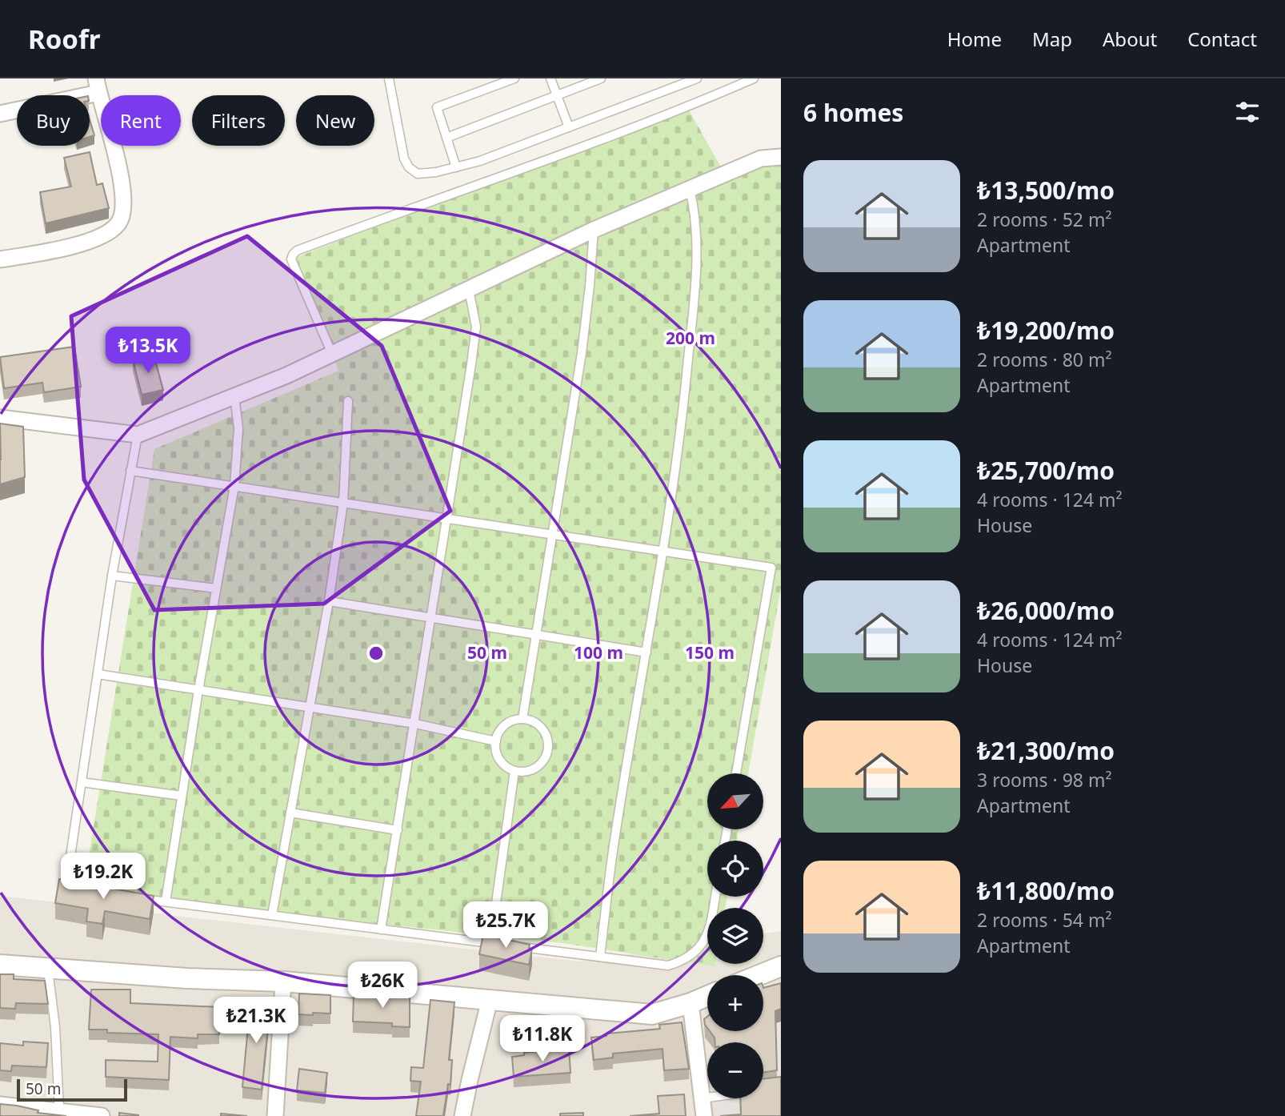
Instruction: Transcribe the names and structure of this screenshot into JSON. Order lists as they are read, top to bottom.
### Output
{
  "scale_bar": "50 m",
  "north": "bottom left",
  "page": {
    "header": "Roofr",
    "nav": [
      "Home",
      "Map",
      "About",
      "Contact"
    ],
    "heading": "6 homes",
    "chip": [
      "Buy",
      "Rent",
      "Filters",
      "New"
    ],
    "list": [
      {
        "name": "₺13,500/mo",
        "note": "2 rooms · 52 m² · Apartment"
      },
      {
        "name": "₺19,200/mo",
        "note": "2 rooms · 80 m² · Apartment"
      },
      {
        "name": "₺25,700/mo",
        "note": "4 rooms · 124 m² · House"
      },
      {
        "name": "₺26,000/mo",
        "note": "4 rooms · 124 m² · House"
      },
      {
        "name": "₺21,300/mo",
        "note": "3 rooms · 98 m² · Apartment"
      },
      {
        "name": "₺11,800/mo",
        "note": "2 rooms · 54 m² · Apartment"
      }
    ],
    "price": [
      "₺13.5K",
      "₺19.2K",
      "₺25.7K",
      "₺26K",
      "₺21.3K",
      "₺11.8K"
    ],
    "map_buttons": ["+", "−"],
    "scale": "50 m"
  },
  "rings": [
    "200 m",
    "50 m",
    "100 m",
    "150 m"
  ]
}
